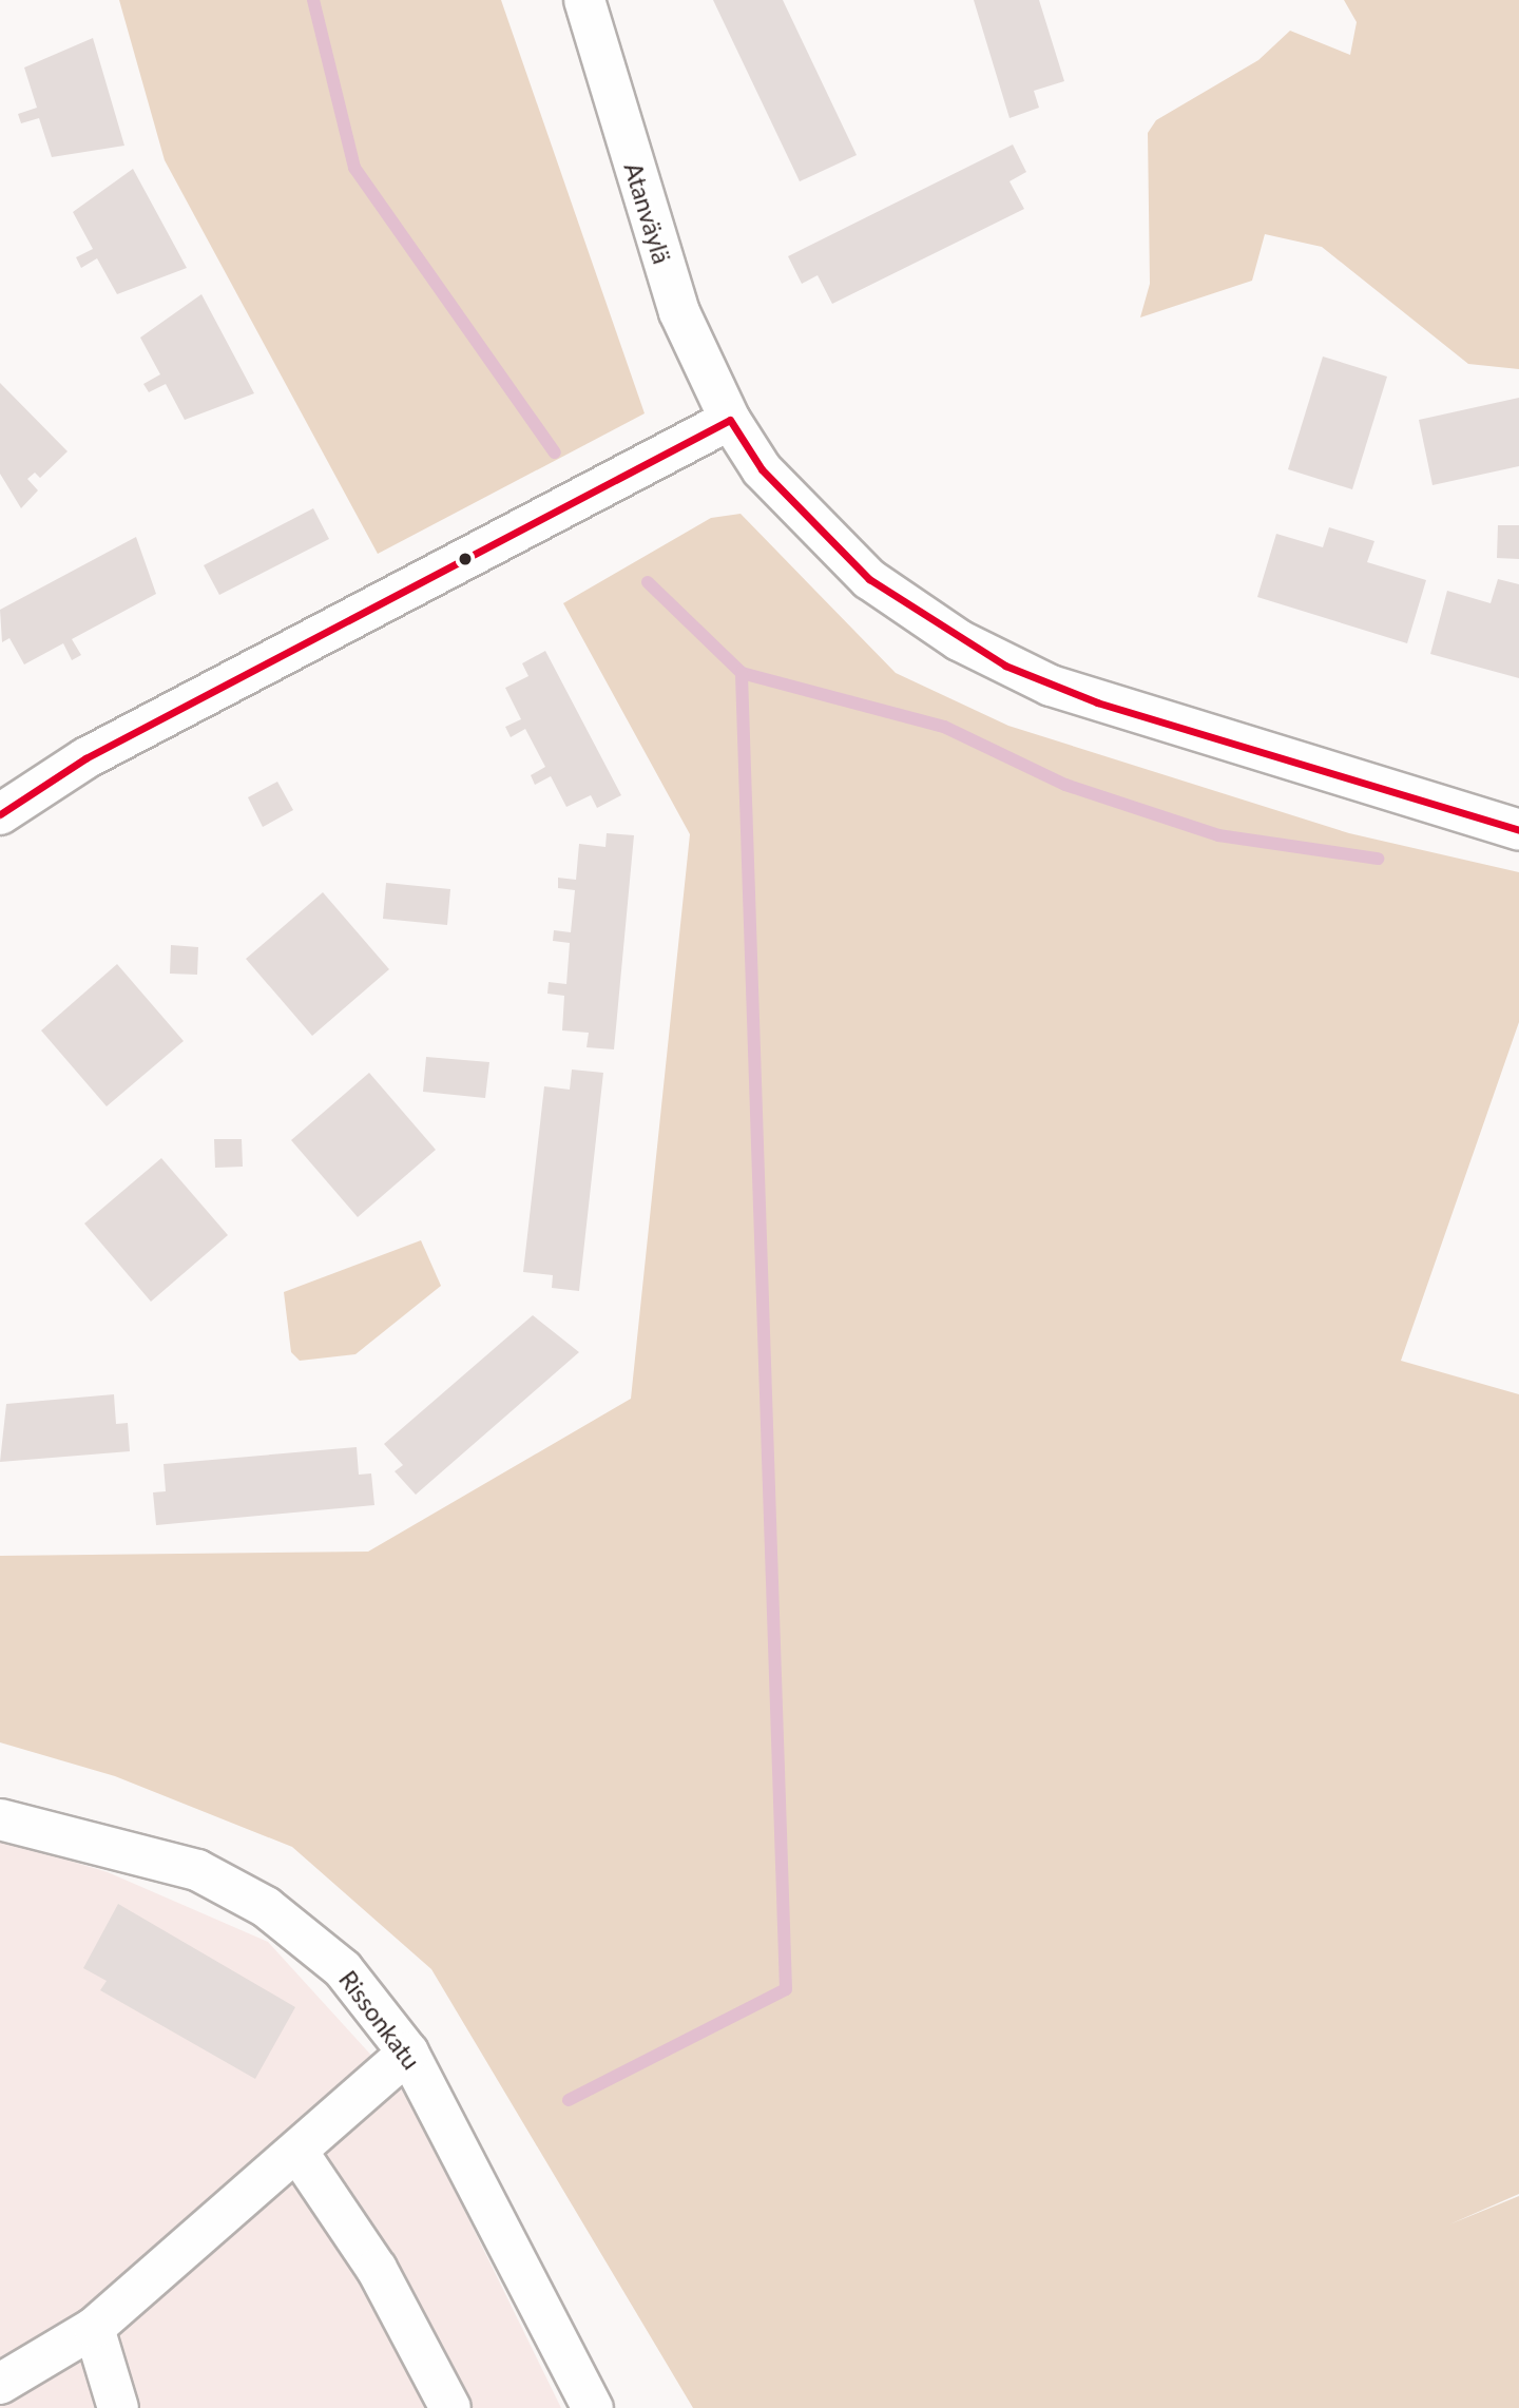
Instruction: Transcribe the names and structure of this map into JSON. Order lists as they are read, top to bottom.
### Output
{
  "streets": {
    "street": ["Atanväylä", "Rissonkatu"]
  }
}
